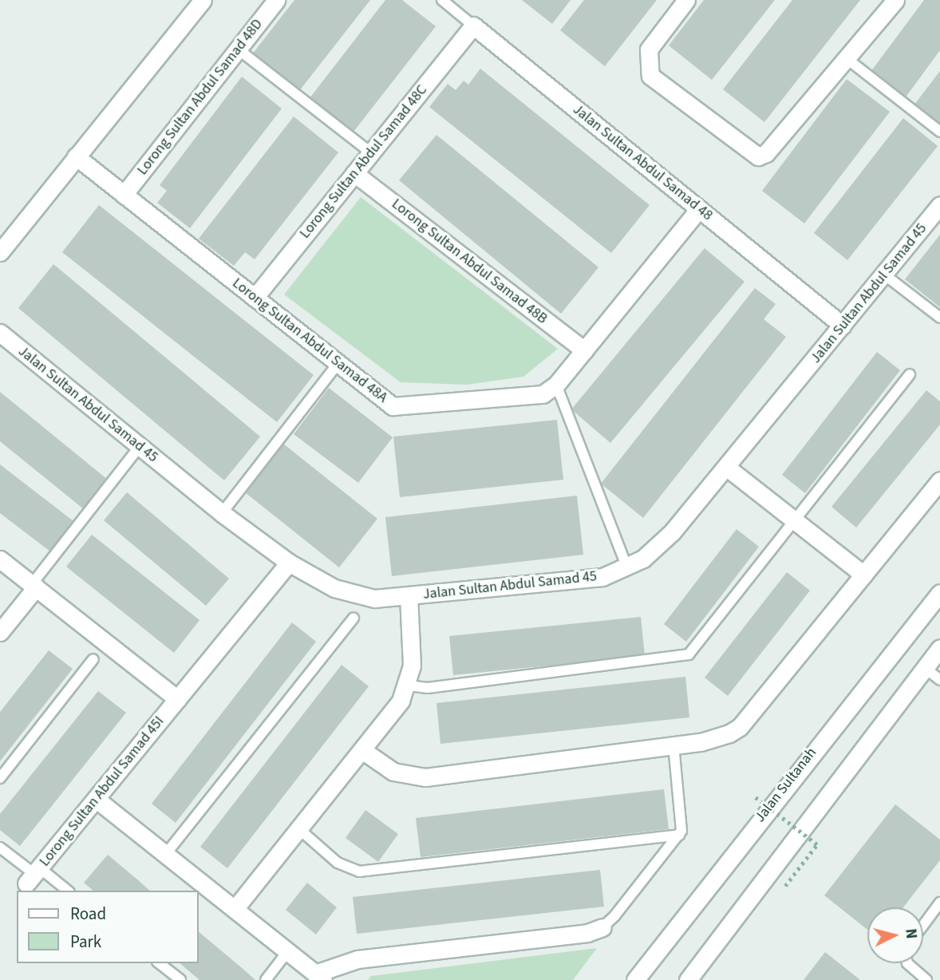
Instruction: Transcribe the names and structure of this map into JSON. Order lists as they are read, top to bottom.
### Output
{
  "streets": {
    "street": [
      "Lorong Sultan Abdul Samad 48D",
      "Lorong Sultan Abdul Samad 48C",
      "Jalan Sultan Abdul Samad 48",
      "Lorong Sultan Abdul Samad 48B",
      "Jalan Sultan Abdul Samad 45",
      "Lorong Sultan Abdul Samad 48A",
      "Jalan Sultanah",
      "Lorong Sultan Abdul Samad 45I"
    ]
  },
  "crossings": [
    ["Lorong Sultan Abdul Samad 48D", "Lorong Sultan Abdul Samad 48A"],
    ["Lorong Sultan Abdul Samad 48C", "Jalan Sultan Abdul Samad 48"],
    ["Lorong Sultan Abdul Samad 48C", "Lorong Sultan Abdul Samad 48B"],
    ["Lorong Sultan Abdul Samad 48C", "Lorong Sultan Abdul Samad 48A"],
    ["Jalan Sultan Abdul Samad 48", "Jalan Sultan Abdul Samad 45"],
    ["Jalan Sultan Abdul Samad 48", "Lorong Sultan Abdul Samad 48A"],
    ["Lorong Sultan Abdul Samad 48B", "Lorong Sultan Abdul Samad 48A"],
    ["Jalan Sultan Abdul Samad 45", "Lorong Sultan Abdul Samad 45I"]
  ],
  "legend": ["Road", "Park"],
  "north": "right"
}
